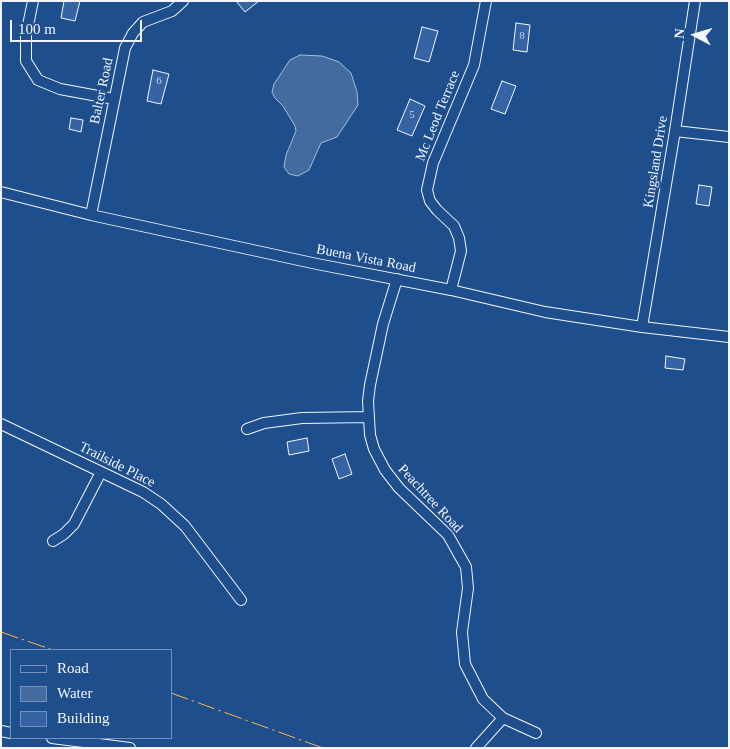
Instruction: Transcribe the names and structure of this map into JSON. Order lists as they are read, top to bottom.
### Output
{
  "streets": {
    "street": [
      "Balter Road",
      "Mc Leod Terrace",
      "Kingsland Drive",
      "Buena Vista Road",
      "Trailside Place",
      "Peachtree Road"
    ]
  },
  "crossings": [
    ["Balter Road", "Buena Vista Road"],
    ["Mc Leod Terrace", "Buena Vista Road"],
    ["Kingsland Drive", "Buena Vista Road"],
    ["Buena Vista Road", "Peachtree Road"]
  ],
  "house_numbers": ["8", "6", "5"],
  "legend": ["Road", "Water", "Building"],
  "scale_bar": "100 m",
  "north": "left"
}
